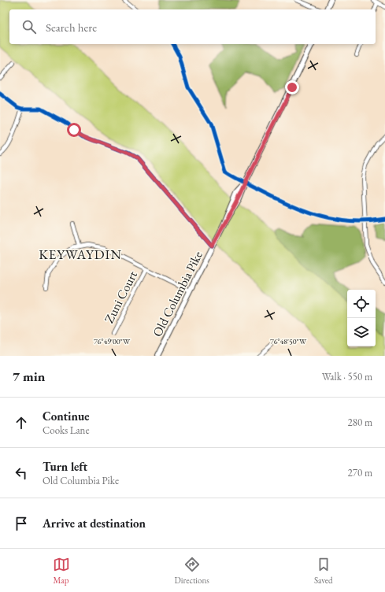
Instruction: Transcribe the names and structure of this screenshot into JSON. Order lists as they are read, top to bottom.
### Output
{
  "streets": {
    "street": ["Old Columbia Pike", "Zuni Court"]
  },
  "districts": ["KEYWAYDIN"],
  "page": {
    "search": "Search here",
    "heading": ["7 min", "Walk · 550 m"],
    "list": [
      ["Continue", "Cooks Lane", "280 m"],
      ["Turn left", "Old Columbia Pike", "270 m"],
      "Arrive at destination"
    ],
    "nav": ["Map", "Directions", "Saved"]
  },
  "coordinates": ["76°49'00\"W", "76°48'50\"W"]
}
